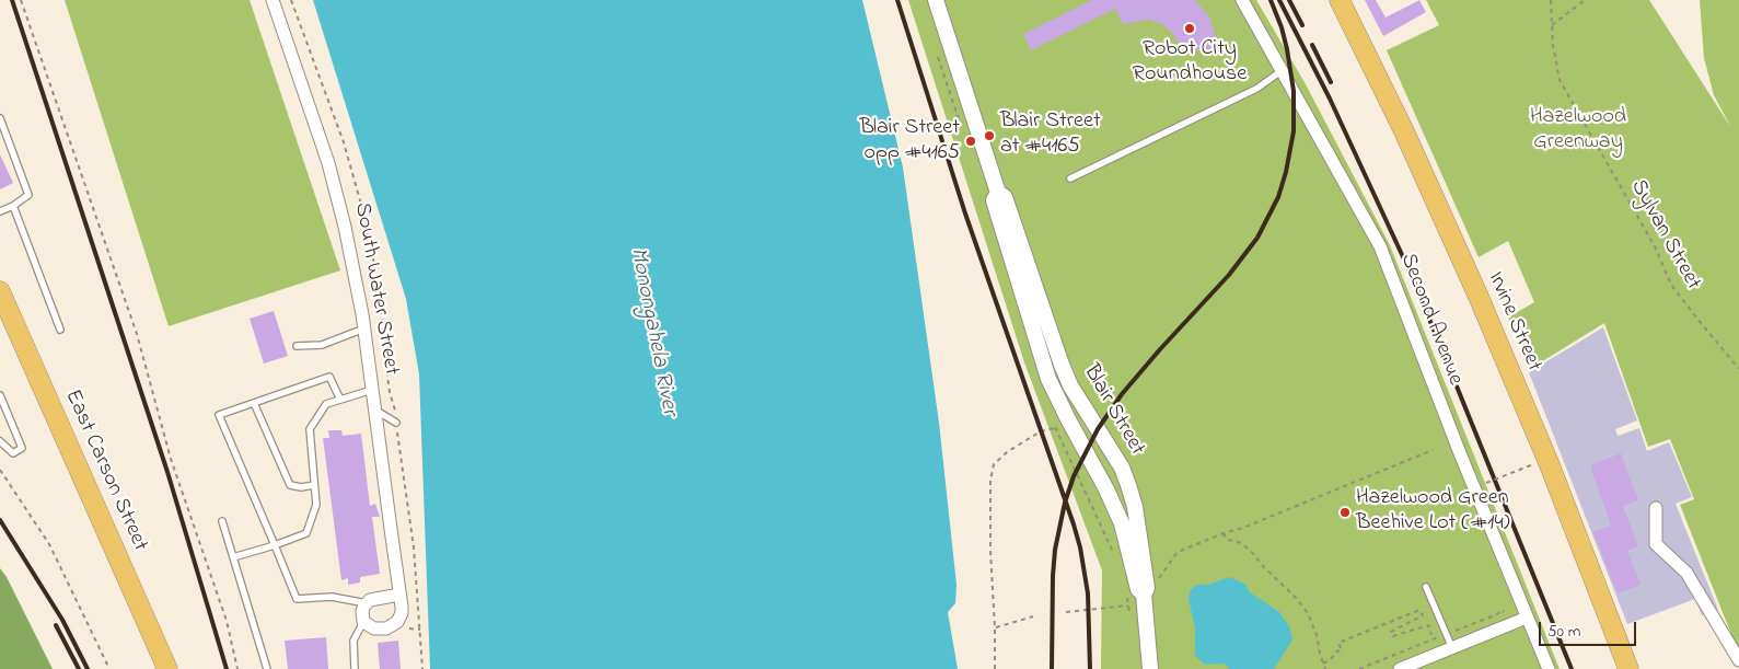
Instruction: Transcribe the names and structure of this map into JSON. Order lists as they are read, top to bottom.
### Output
{
  "streets": {
    "main road": ["Irvine Street", "East Carson Street"],
    "street": ["South Water Street", "Second Avenue", "Blair Street"],
    "path": ["Sylvan Street"]
  },
  "water": ["Monongahela River"],
  "parks": ["Hazelwood Greenway"],
  "places": [
    "Robot City Roundhouse",
    "Blair Street at #4165",
    "Blair Street opp #4165",
    "Hazelwood Green Beehive Lot (#14)"
  ],
  "scale_bar": "50 m"
}
